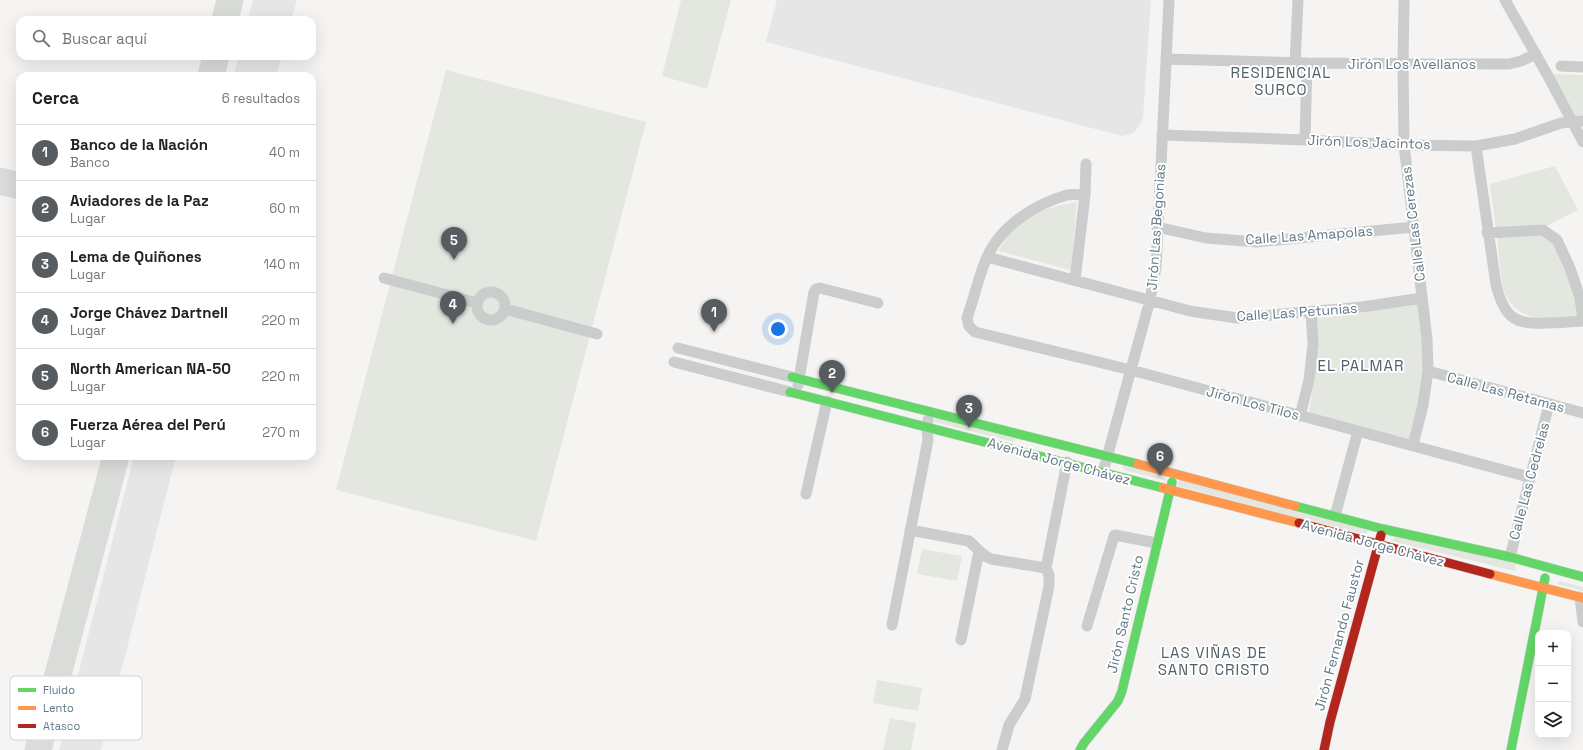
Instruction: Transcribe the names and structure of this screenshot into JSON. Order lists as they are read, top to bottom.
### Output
{
  "streets": {
    "main road": ["Avenida Jorge Chávez", "Jirón Santo Cristo", "Jirón Fernando Faustor"],
    "street": [
      "Jirón Los Avellanos",
      "Jirón Los Jacintos",
      "Calle Las Cerezas",
      "Jirón Las Begonias",
      "Calle Las Amapolas",
      "Calle Las Petunias",
      "Calle Las Retamas",
      "Jirón Los Tilos",
      "Calle Las Cedrelas"
    ]
  },
  "crossings": [
    ["Jirón Los Avellanos", "Calle Las Cerezas"],
    ["Jirón Los Avellanos", "Jirón Las Begonias"],
    ["Jirón Los Jacintos", "Calle Las Cerezas"],
    ["Jirón Los Jacintos", "Jirón Las Begonias"],
    ["Calle Las Cerezas", "Calle Las Amapolas"],
    ["Calle Las Cerezas", "Calle Las Petunias"],
    ["Calle Las Cerezas", "Calle Las Retamas"],
    ["Calle Las Cerezas", "Jirón Los Tilos"],
    ["Jirón Las Begonias", "Calle Las Amapolas"],
    ["Jirón Las Begonias", "Calle Las Petunias"],
    ["Jirón Las Begonias", "Jirón Los Tilos"],
    ["Jirón Las Begonias", "Avenida Jorge Chávez"],
    ["Calle Las Petunias", "Jirón Los Tilos"],
    ["Calle Las Retamas", "Calle Las Cedrelas"],
    ["Jirón Los Tilos", "Calle Las Cedrelas"],
    ["Avenida Jorge Chávez", "Calle Las Cedrelas"],
    ["Avenida Jorge Chávez", "Jirón Santo Cristo"],
    ["Avenida Jorge Chávez", "Jirón Fernando Faustor"]
  ],
  "districts": ["RESIDENCIAL SURCO", "EL PALMAR", "LAS VIÑAS DE SANTO CRISTO"],
  "legend": ["Fluido", "Lento", "Atasco"],
  "page": {
    "search": "Buscar aquí",
    "heading": ["Cerca", "6 resultados"],
    "list": [
      {
        "mark": "1",
        "name": "Banco de la Nación",
        "note": "Banco",
        "value": "40 m"
      },
      {
        "mark": "2",
        "name": "Aviadores de la Paz",
        "note": "Lugar",
        "value": "60 m"
      },
      {
        "mark": "3",
        "name": "Lema de Quiñones",
        "note": "Lugar",
        "value": "140 m"
      },
      {
        "mark": "4",
        "name": "Jorge Chávez Dartnell",
        "note": "Lugar",
        "value": "220 m"
      },
      {
        "mark": "5",
        "name": "North American NA-50",
        "note": "Lugar",
        "value": "220 m"
      },
      {
        "mark": "6",
        "name": "Fuerza Aérea del Perú",
        "note": "Lugar",
        "value": "270 m"
      }
    ],
    "pins": [
      "5",
      "4",
      "1",
      "2",
      "3",
      "6"
    ],
    "map_buttons": ["+", "−"]
  }
}
